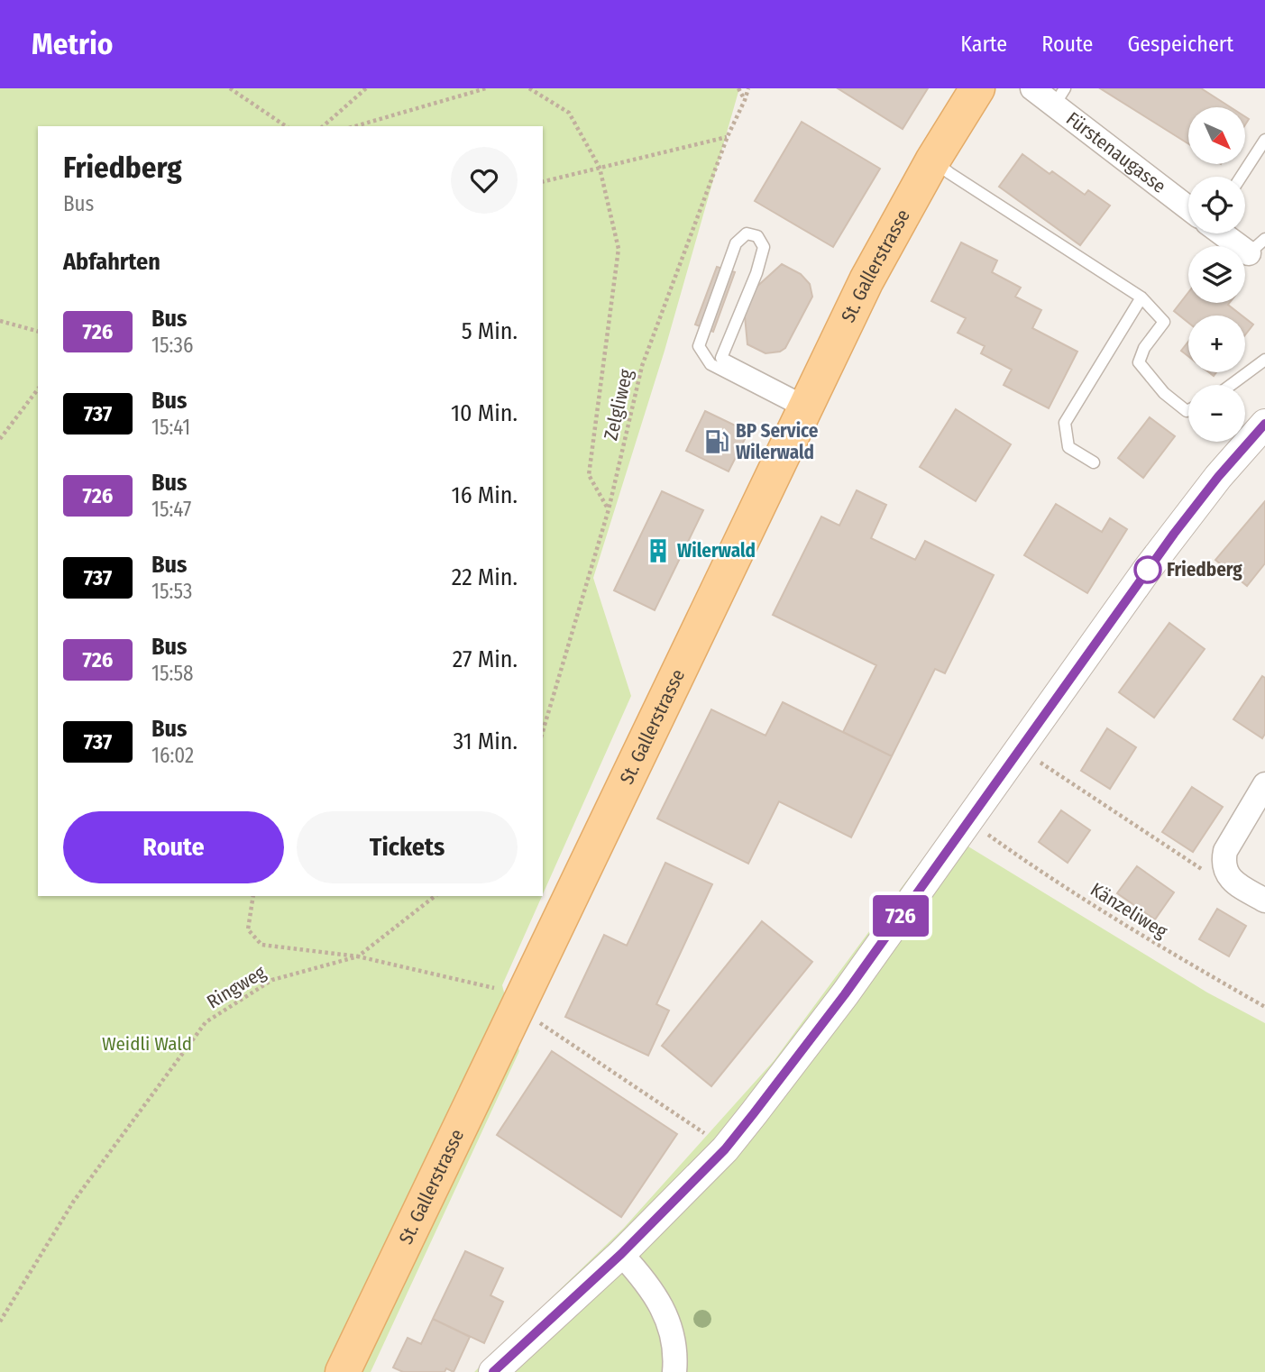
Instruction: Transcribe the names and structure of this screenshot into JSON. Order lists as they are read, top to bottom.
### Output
{
  "streets": {
    "main road": ["St. Gallerstrasse"],
    "street": ["Fürstenaugasse"],
    "path": ["Zelgliweg", "Känzeliweg", "Ringweg"]
  },
  "crossings": [
    ["St. Gallerstrasse", "Ringweg"]
  ],
  "parks": ["Weidli Wald"],
  "places": {
    "fuel station": ["BP Service Wilerwald"],
    "building": ["Wilerwald"],
    "other": ["Friedberg"]
  },
  "lines": ["bus line 726"],
  "north": "bottom right",
  "page": {
    "header": "Metrio",
    "nav": ["Karte", "Route", "Gespeichert"],
    "on_map": "726",
    "map_buttons": ["+", "−"],
    "heading": [
      ["Friedberg", "Bus"],
      "Abfahrten"
    ],
    "list": [
      {
        "mark": "726",
        "name": "Bus",
        "note": "15:36",
        "value": "5 Min."
      },
      {
        "mark": "737",
        "name": "Bus",
        "note": "15:41",
        "value": "10 Min."
      },
      {
        "mark": "726",
        "name": "Bus",
        "note": "15:47",
        "value": "16 Min."
      },
      {
        "mark": "737",
        "name": "Bus",
        "note": "15:53",
        "value": "22 Min."
      },
      {
        "mark": "726",
        "name": "Bus",
        "note": "15:58",
        "value": "27 Min."
      },
      {
        "mark": "737",
        "name": "Bus",
        "note": "16:02",
        "value": "31 Min."
      }
    ],
    "buttons": ["Route", "Tickets"]
  }
}
